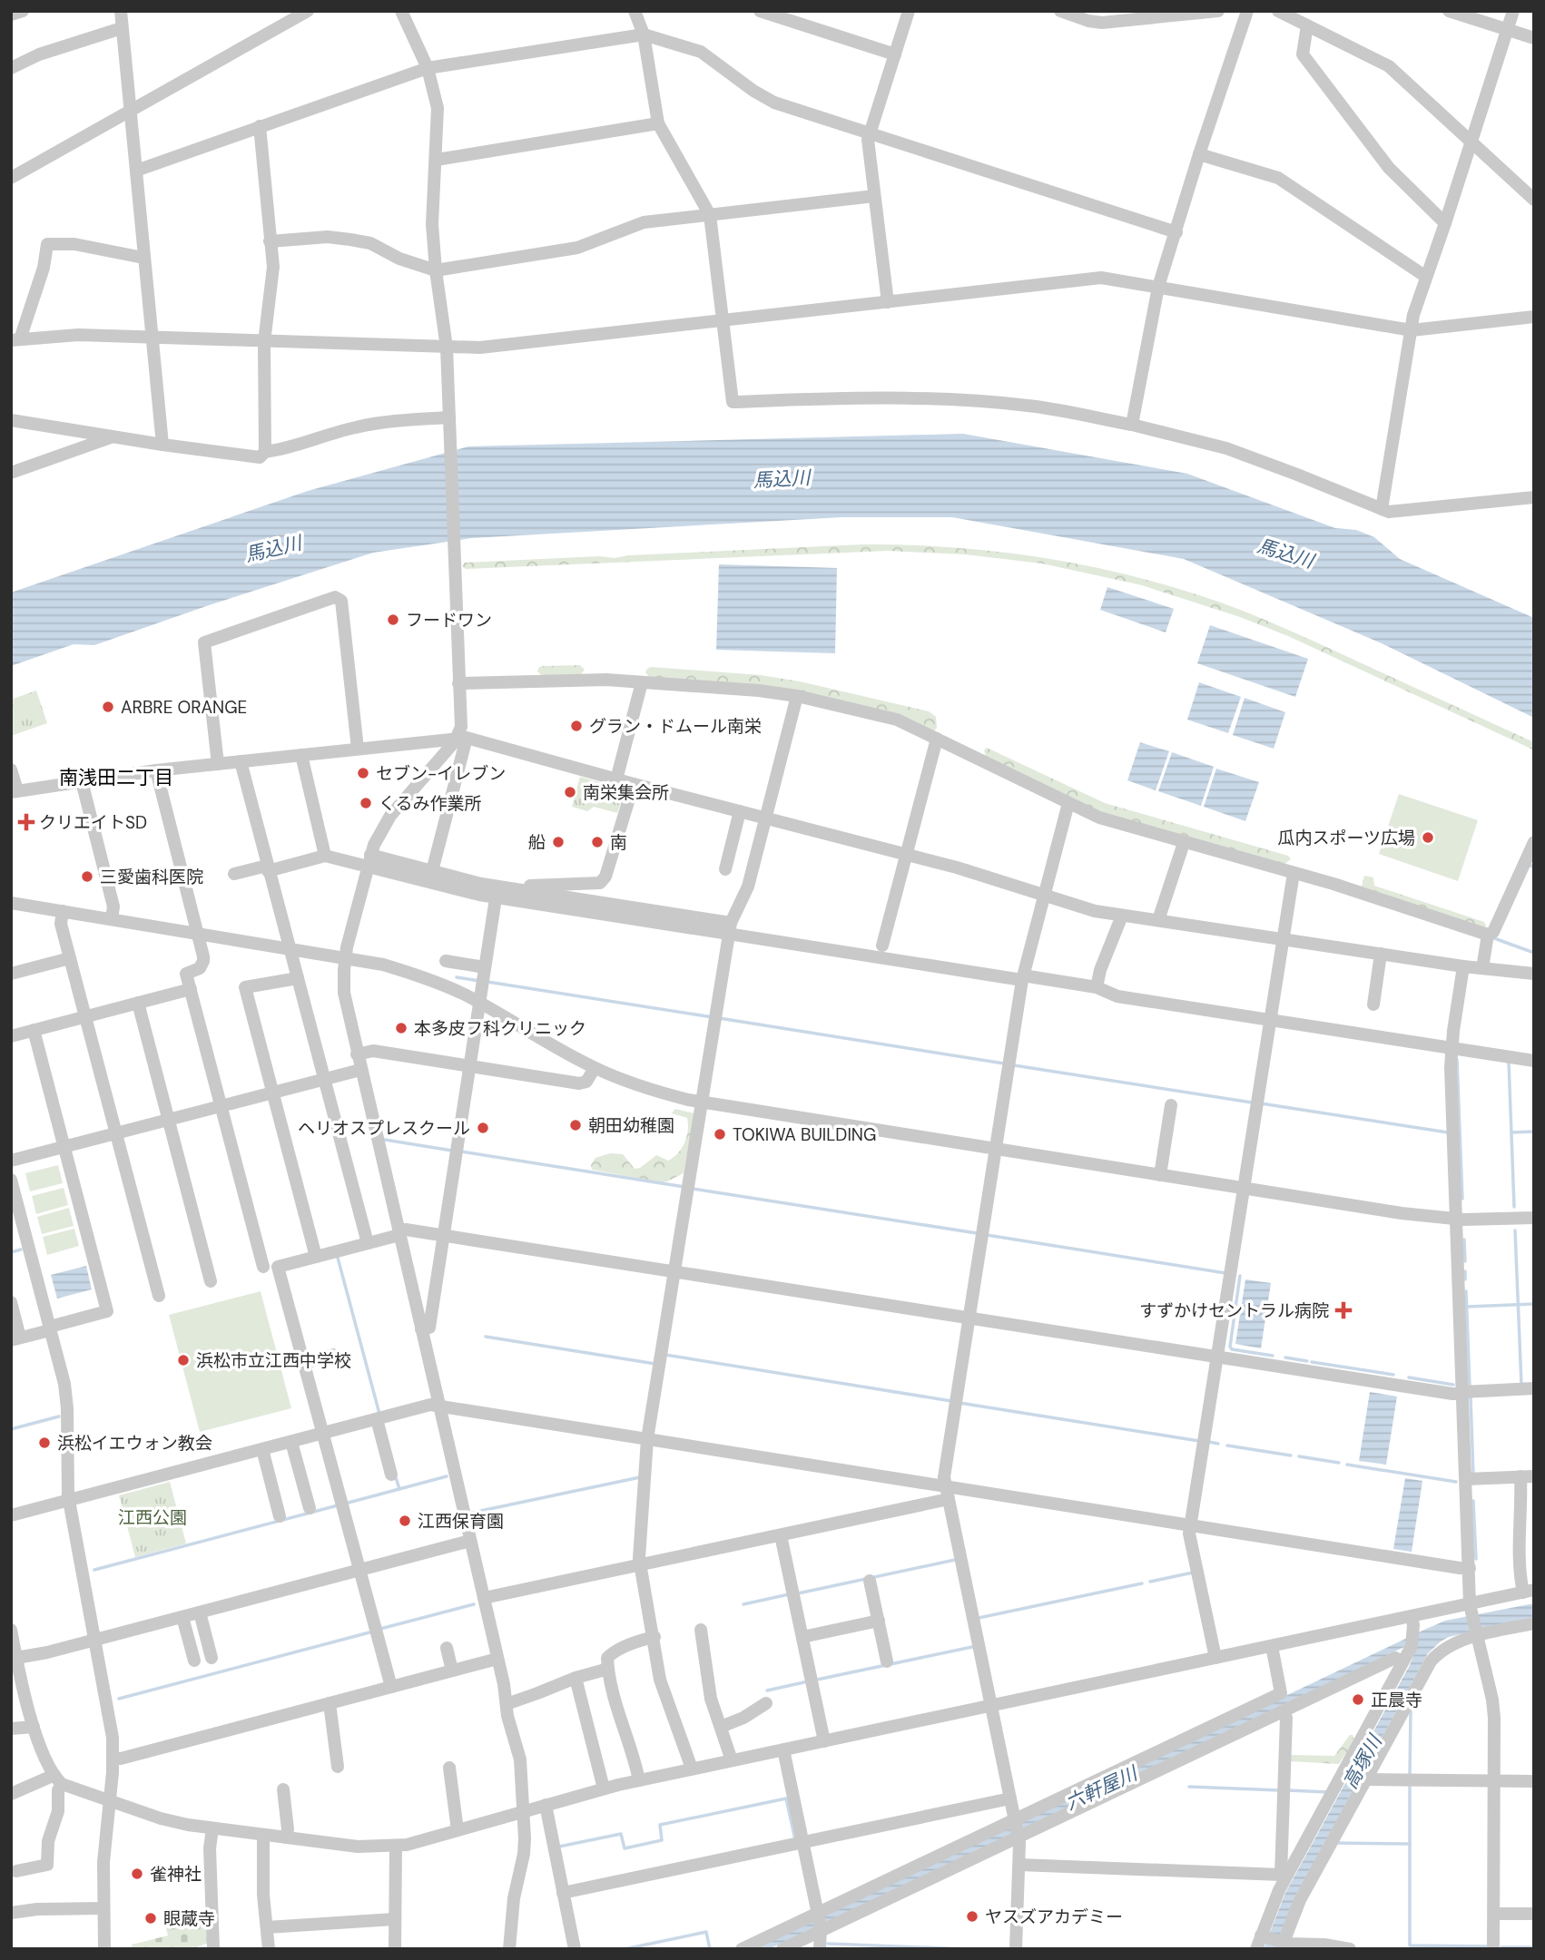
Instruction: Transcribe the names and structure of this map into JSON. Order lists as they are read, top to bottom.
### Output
{
  "districts": ["南浅田二丁目"],
  "water": ["馬込川", "高塚川", "六軒屋川"],
  "parks": ["江西公園"],
  "places": {
    "other": [
      "フードワン",
      "ARBRE ORANGE",
      "グラン・ドムール南栄",
      "セブン-イレブン",
      "南栄集会所",
      "くるみ作業所",
      "瓜内スポーツ広場",
      "船",
      "南",
      "三愛歯科医院",
      "本多皮フ科クリニック",
      "朝田幼稚園",
      "ヘリオスプレスクール",
      "TOKIWA BUILDING",
      "浜松市立江西中学校",
      "浜松イエウォン教会",
      "江西保育園",
      "正晨寺",
      "雀神社",
      "ヤスズアカデミー",
      "眼蔵寺"
    ],
    "health": ["クリエイトSD", "すずかけセントラル病院"]
  }
}
